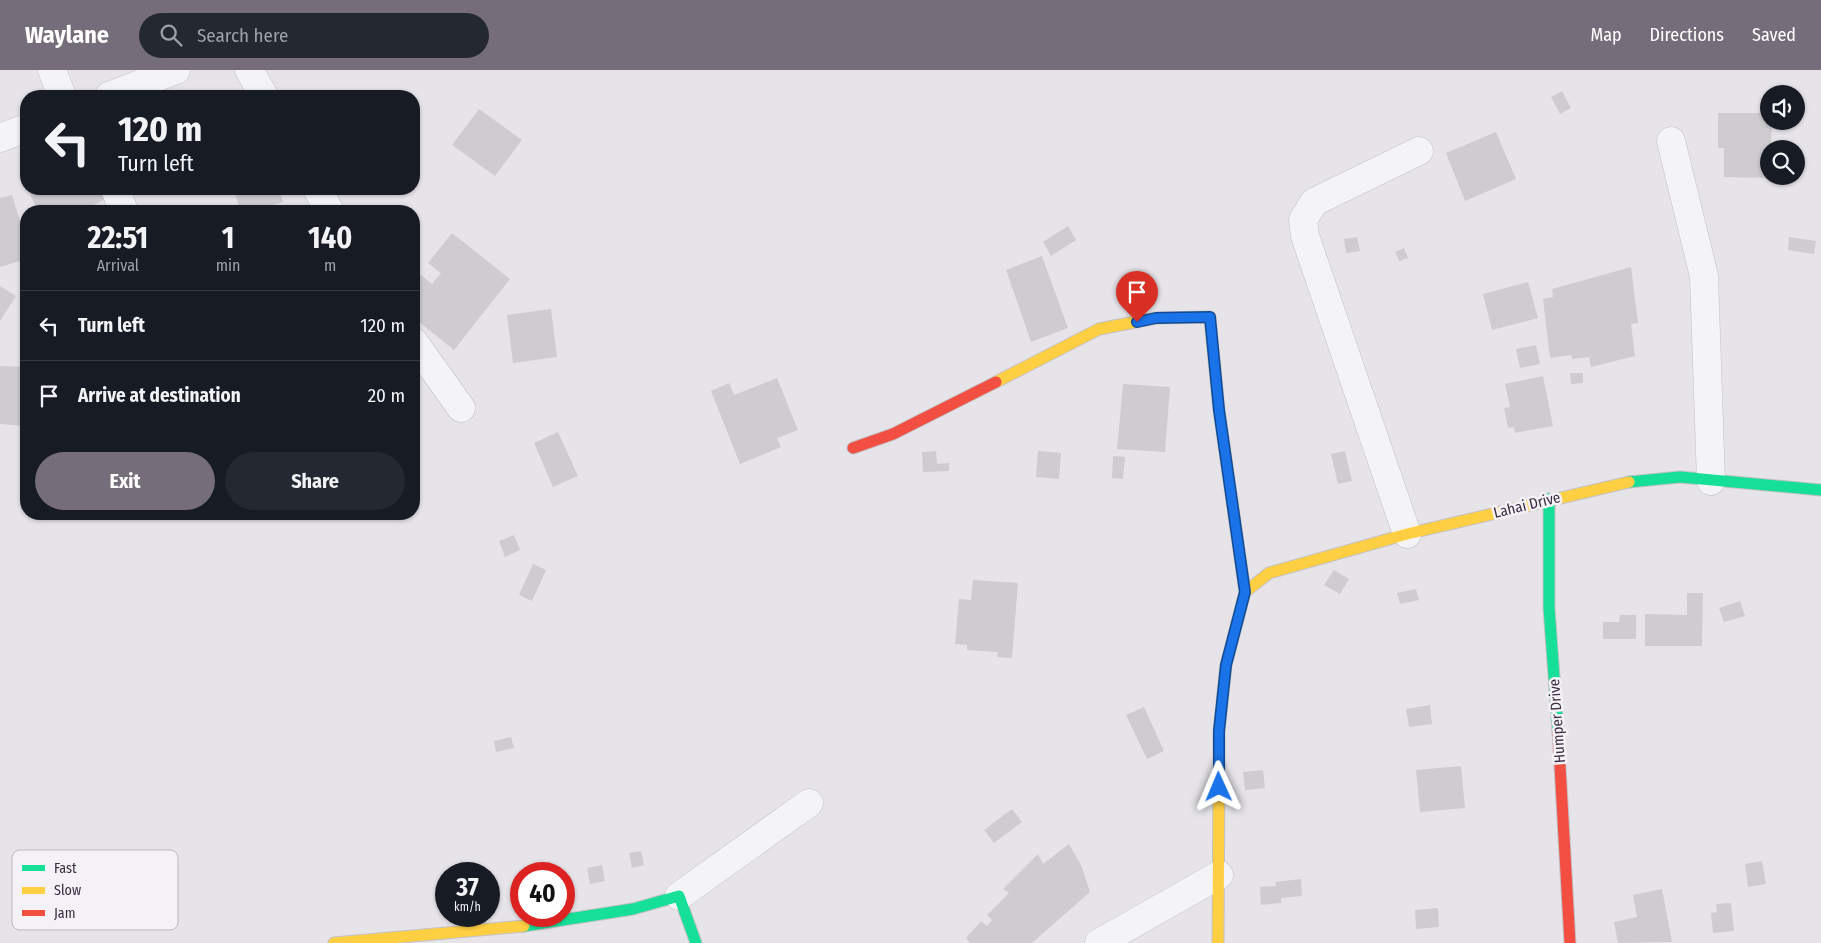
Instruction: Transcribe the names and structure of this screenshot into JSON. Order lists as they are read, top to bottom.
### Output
{
  "streets": {
    "street": ["Lahai Drive", "Humper Drive"]
  },
  "crossings": [
    ["Lahai Drive", "Humper Drive"]
  ],
  "legend": ["Fast", "Slow", "Jam"],
  "page": {
    "header": "Waylane",
    "search": "Search here",
    "nav": ["Map", "Directions", "Saved"],
    "turn": ["120 m", "Turn left"],
    "eta": [
      "22:51",
      "Arrival",
      "1",
      "min",
      "140",
      "m"
    ],
    "list": [
      {
        "name": "Turn left",
        "value": "120 m"
      },
      {
        "name": "Arrive at destination",
        "value": "20 m"
      }
    ],
    "buttons": ["Exit", "Share"],
    "speed": "37 km/h",
    "limit": "40"
  }
}
